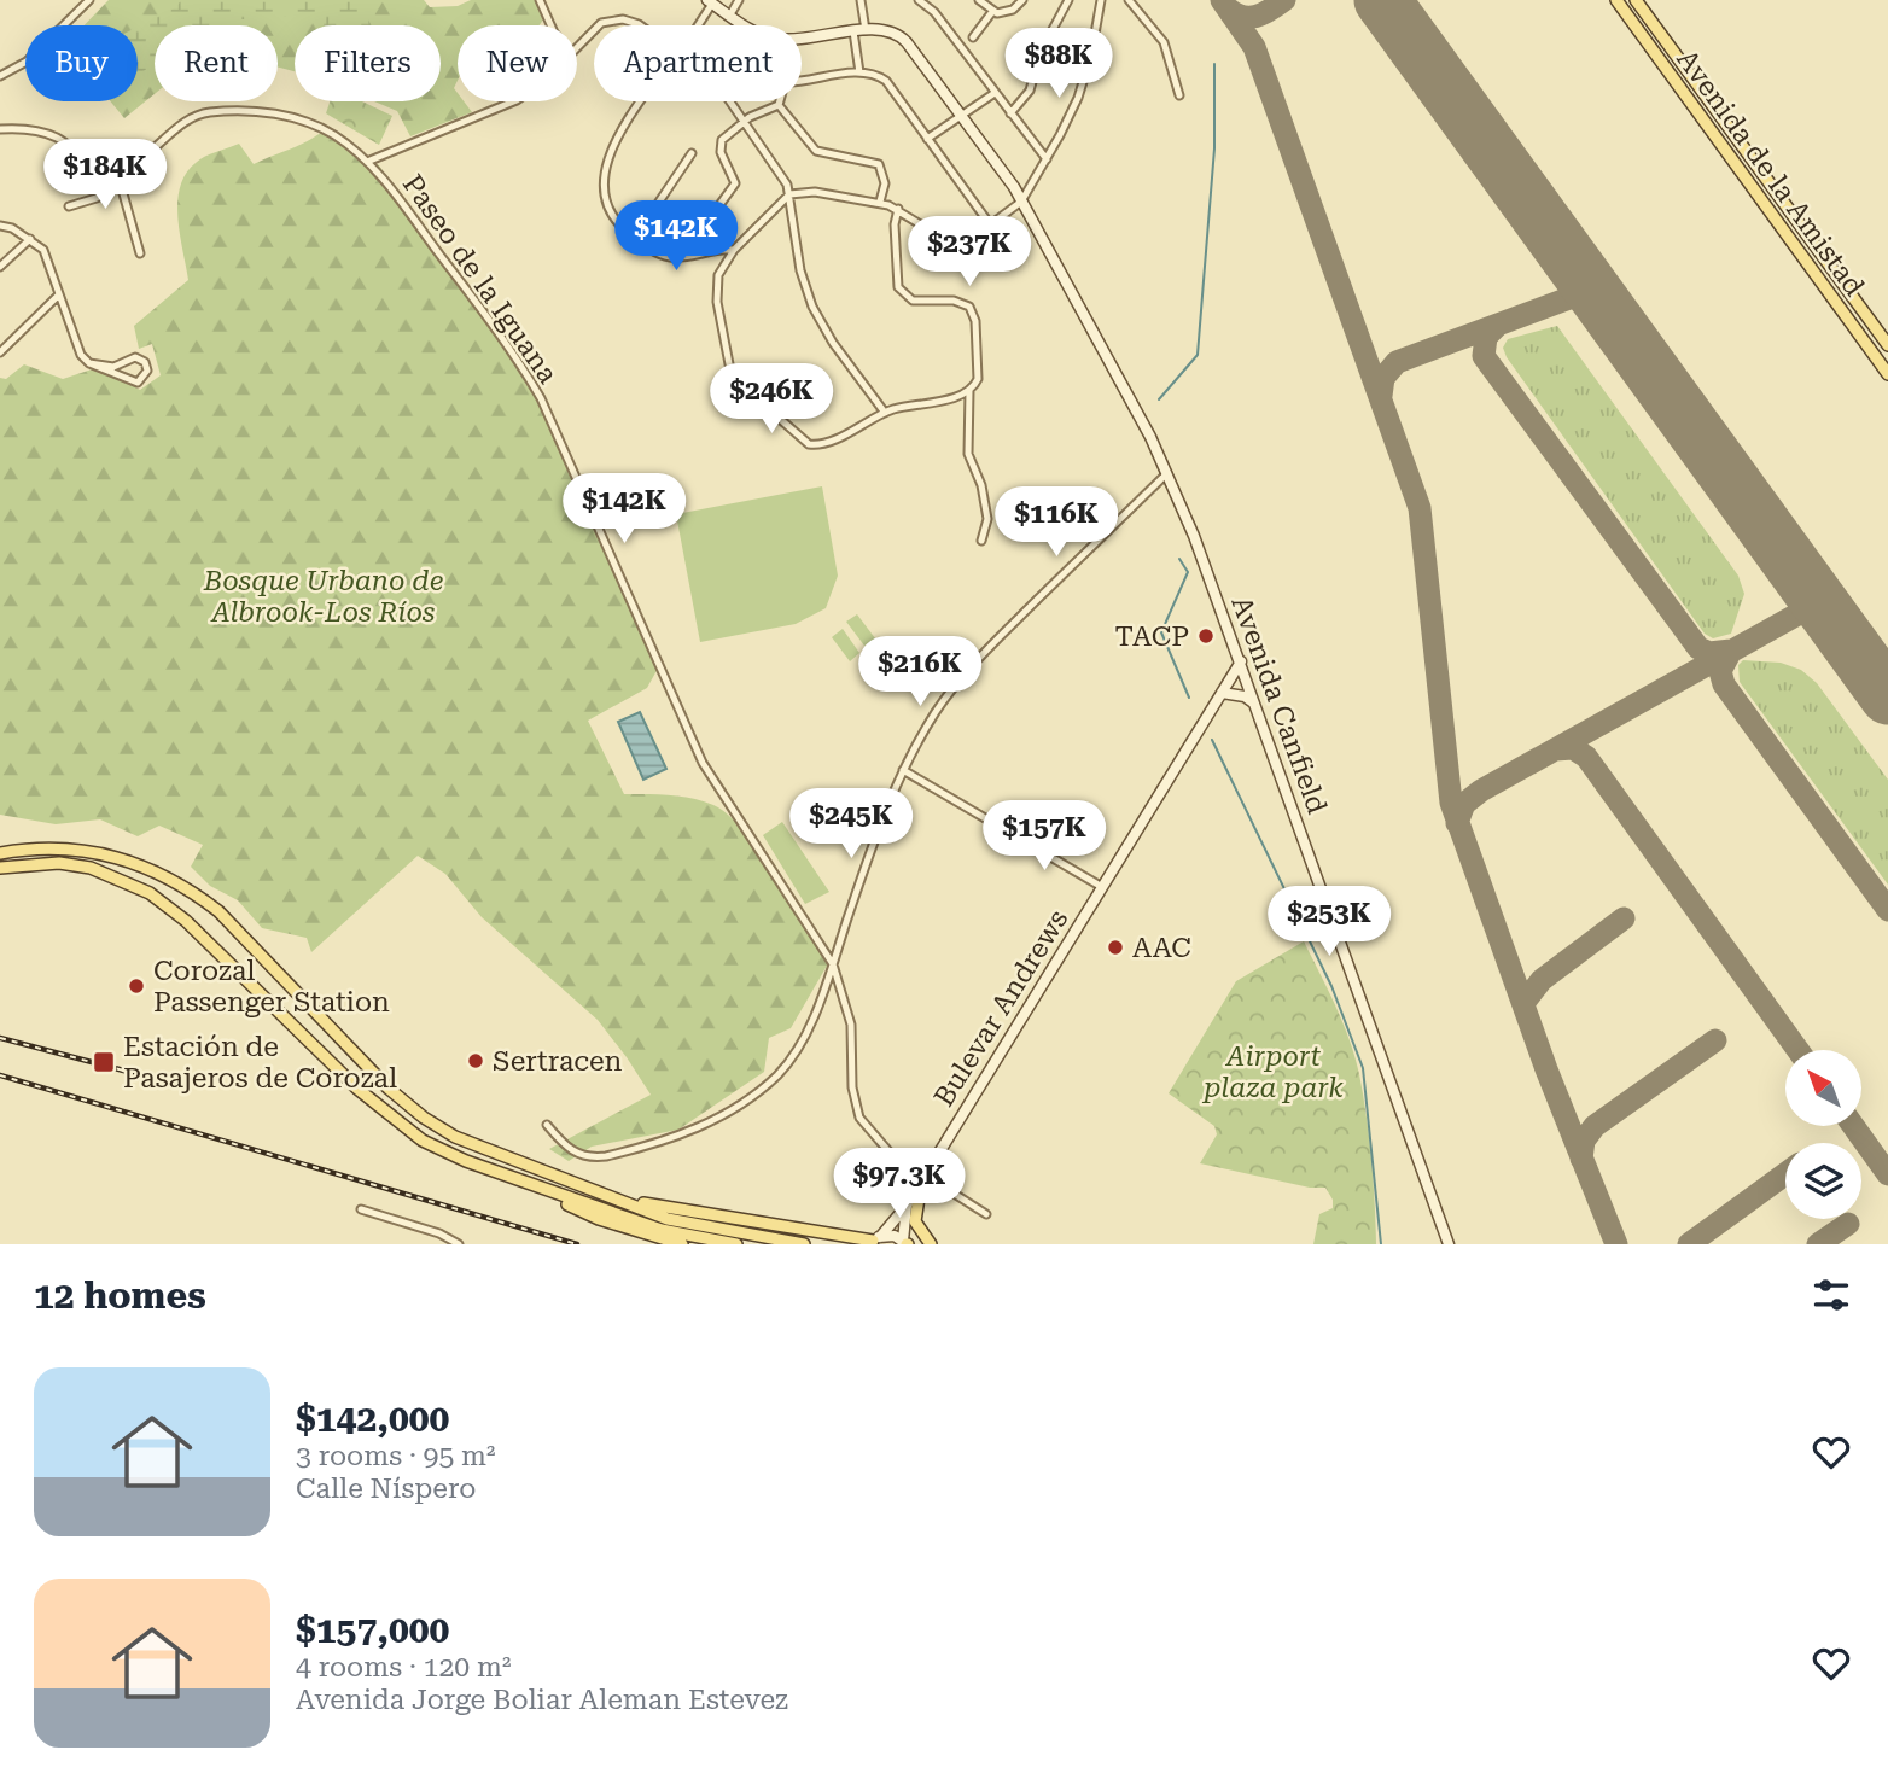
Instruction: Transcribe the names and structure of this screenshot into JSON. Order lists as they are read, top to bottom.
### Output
{
  "streets": {
    "main road": ["Avenida de la Amistad", "Avenida Canfield", "Bulevar Andrews"],
    "street": ["Paseo de la Iguana"]
  },
  "crossings": [
    ["Paseo de la Iguana", "Bulevar Andrews"],
    ["Avenida Canfield", "Bulevar Andrews"]
  ],
  "parks": ["Bosque Urbano de Albrook-Los Ríos", "Airport plaza park"],
  "places": {
    "other": [
      "TACP",
      "AAC",
      "Corozal Passenger Station",
      "Sertracen"
    ],
    "transit": ["Estación de Pasajeros de Corozal"]
  },
  "north": "top left",
  "page": {
    "chip": [
      "Buy",
      "Rent",
      "Filters",
      "New",
      "Apartment"
    ],
    "price": [
      "$88K",
      "$184K",
      "$142K",
      "$237K",
      "$246K",
      "$142K",
      "$116K",
      "$216K",
      "$245K",
      "$157K",
      "$253K",
      "$97.3K"
    ],
    "heading": "12 homes",
    "list": [
      {
        "name": "$142,000",
        "note": "3 rooms · 95 m² · Calle Níspero"
      },
      {
        "name": "$157,000",
        "note": "4 rooms · 120 m² · Avenida Jorge Boliar Aleman Estevez"
      }
    ]
  }
}
